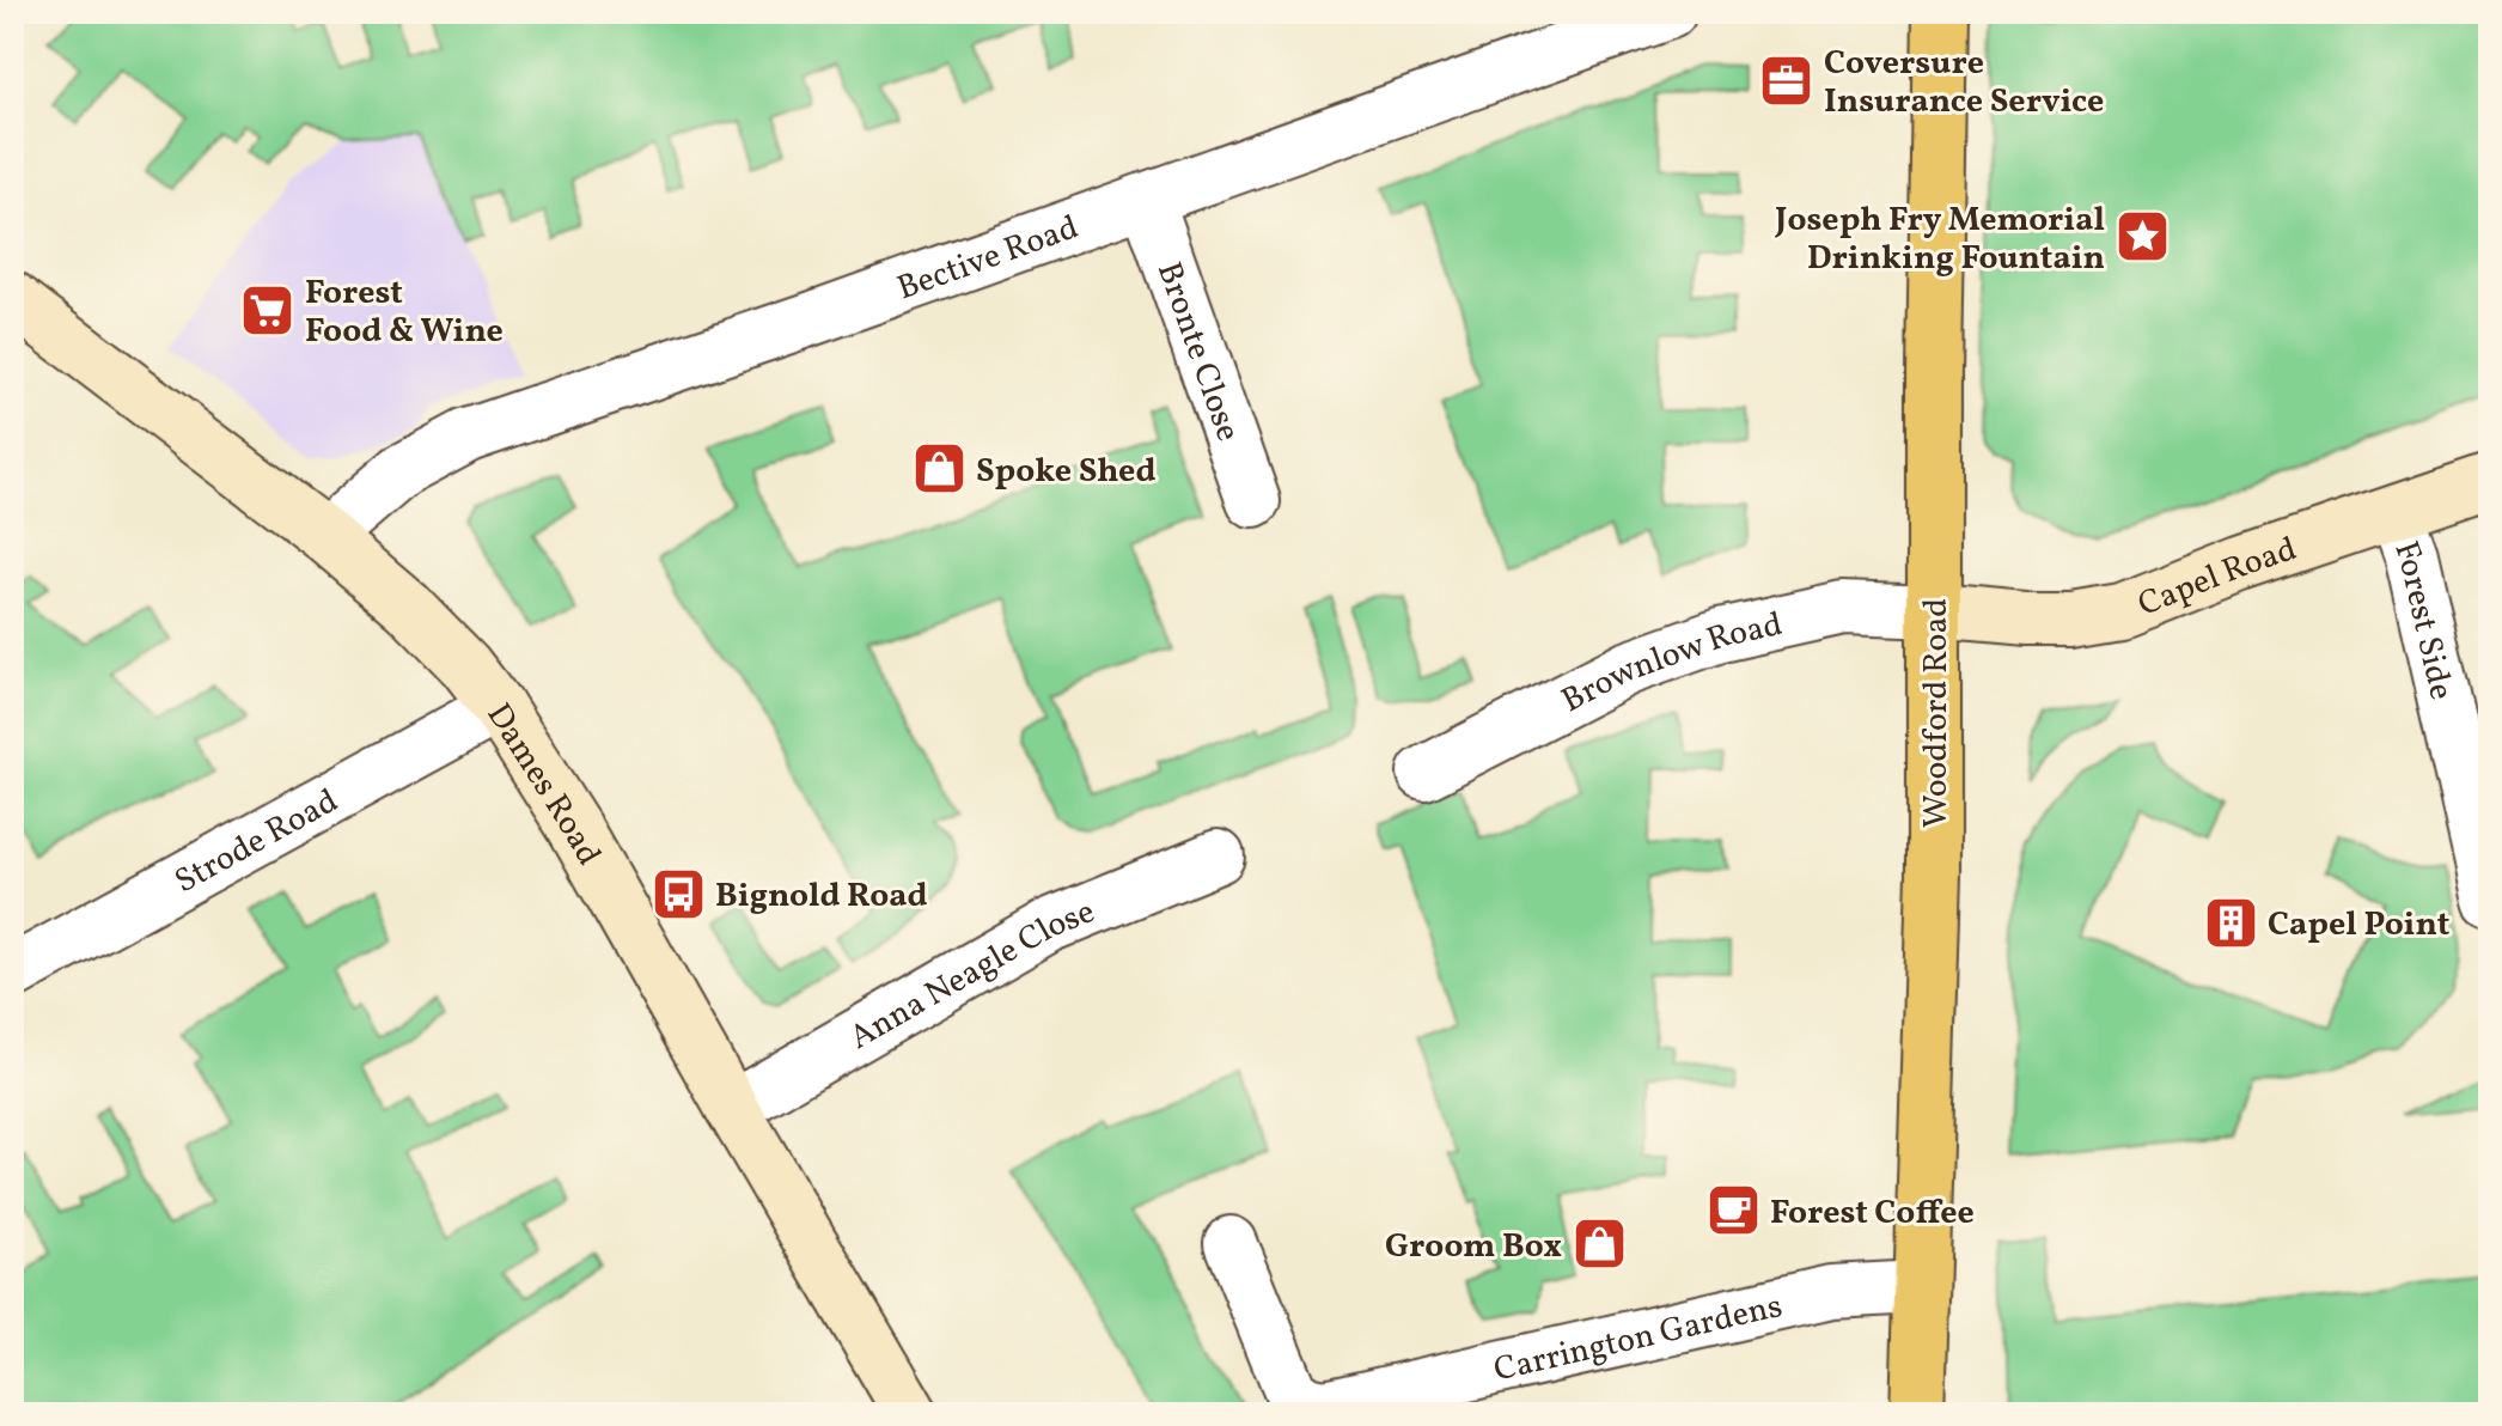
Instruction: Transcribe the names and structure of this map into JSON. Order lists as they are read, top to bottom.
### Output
{
  "streets": {
    "main road": ["Capel Road", "Woodford Road", "Dames Road"],
    "street": [
      "Bective Road",
      "Bronte Close",
      "Forest Side",
      "Brownlow Road",
      "Strode Road",
      "Anna Neagle Close",
      "Carrington Gardens"
    ]
  },
  "crossings": [
    ["Bective Road", "Bronte Close"],
    ["Bective Road", "Dames Road"],
    ["Capel Road", "Forest Side"],
    ["Capel Road", "Brownlow Road"],
    ["Capel Road", "Woodford Road"],
    ["Brownlow Road", "Woodford Road"],
    ["Woodford Road", "Carrington Gardens"],
    ["Dames Road", "Strode Road"],
    ["Dames Road", "Anna Neagle Close"]
  ],
  "places": {
    "office": ["Coversure Insurance Service"],
    "place": ["Joseph Fry Memorial Drinking Fountain"],
    "supermarket": ["Forest Food & Wine"],
    "shop": ["Spoke Shed", "Groom Box"],
    "bus stop": ["Bignold Road"],
    "building": ["Capel Point"],
    "cafe": ["Forest Coffee"]
  }
}
